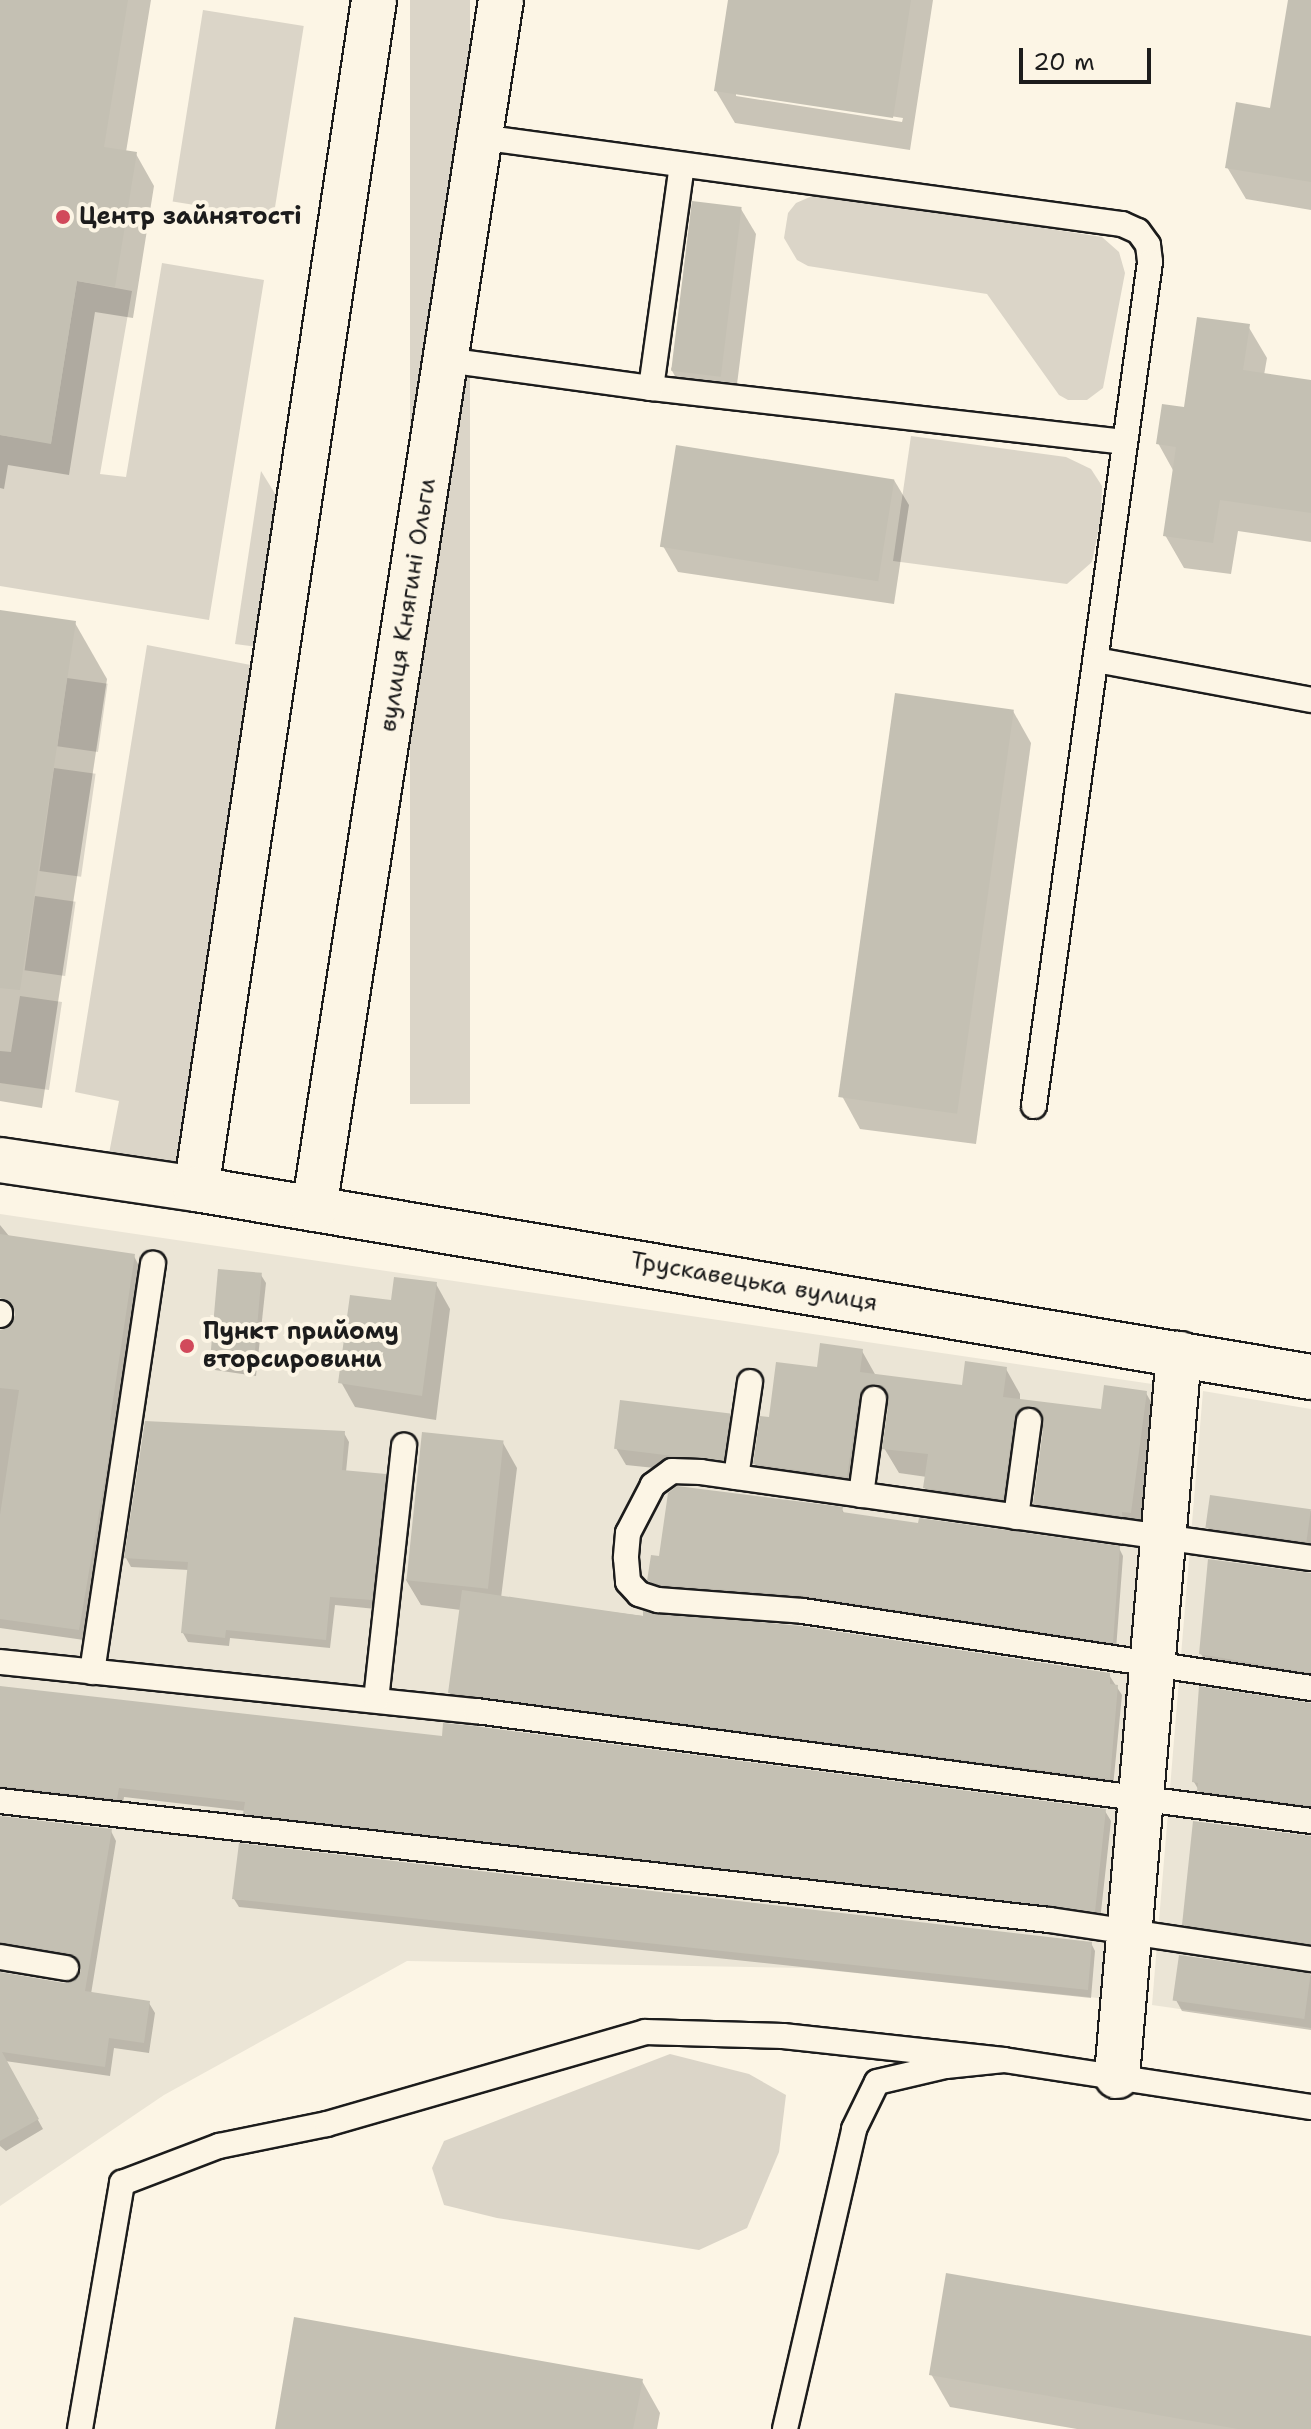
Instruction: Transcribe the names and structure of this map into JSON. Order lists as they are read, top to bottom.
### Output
{
  "streets": {
    "street": ["вулиця Княгині Ольги", "Трускавецька вулиця"]
  },
  "crossings": [
    ["вулиця Княгині Ольги", "Трускавецька вулиця"]
  ],
  "places": ["Центр зайнятості", "Пункт прийому вторсировини"],
  "scale_bar": "20 m"
}
